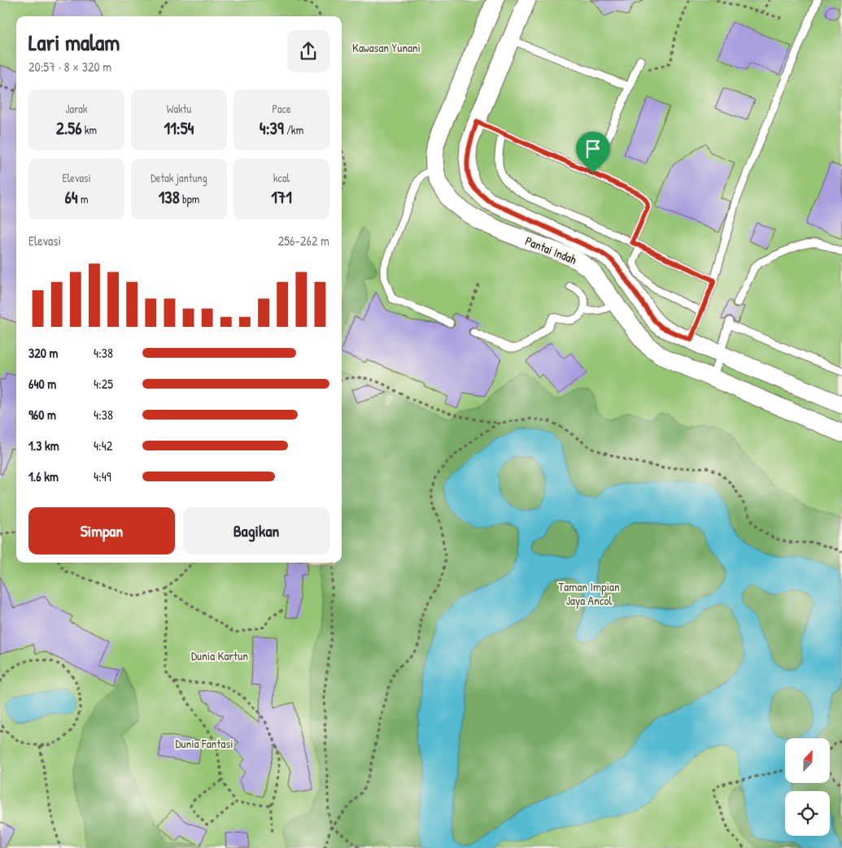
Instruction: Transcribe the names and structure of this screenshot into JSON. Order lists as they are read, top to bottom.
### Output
{
  "streets": {
    "street": ["Pantai Indah"]
  },
  "parks": [
    "Kawasan Yunani",
    "Taman Impian Jaya Ancol",
    "Dunia Kartun",
    "Dunia Fantasi"
  ],
  "north": "top right",
  "page": {
    "heading": ["Lari malam", "20:57 · 8 × 320 m"],
    "stats": [
      ["Jarak", "2.56 km"],
      ["Waktu", "11:54"],
      ["Pace", "4:39 /km"],
      ["Elevasi", "64 m"],
      ["Detak jantung", "138 bpm"],
      ["kcal", "171"]
    ],
    "chart": ["Elevasi", "256–262 m"],
    "list": [
      {
        "name": "320 m",
        "note": "4:38"
      },
      {
        "name": "640 m",
        "note": "4:25"
      },
      {
        "name": "960 m",
        "note": "4:38"
      },
      {
        "name": "1.3 km",
        "note": "4:42"
      },
      {
        "name": "1.6 km",
        "note": "4:49"
      }
    ],
    "buttons": ["Simpan", "Bagikan"]
  }
}
